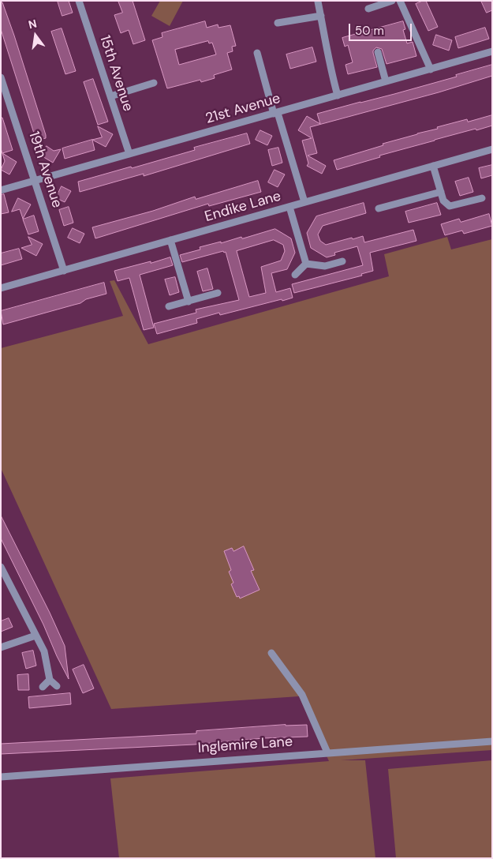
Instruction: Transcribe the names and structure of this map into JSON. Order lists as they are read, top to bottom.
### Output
{
  "streets": {
    "street": [
      "15th Avenue",
      "21st Avenue",
      "19th Avenue",
      "Endike Lane",
      "Inglemire Lane"
    ]
  },
  "crossings": [
    ["15th Avenue", "21st Avenue"],
    ["21st Avenue", "19th Avenue"],
    ["19th Avenue", "Endike Lane"]
  ],
  "scale_bar": "50 m",
  "north": "top"
}
